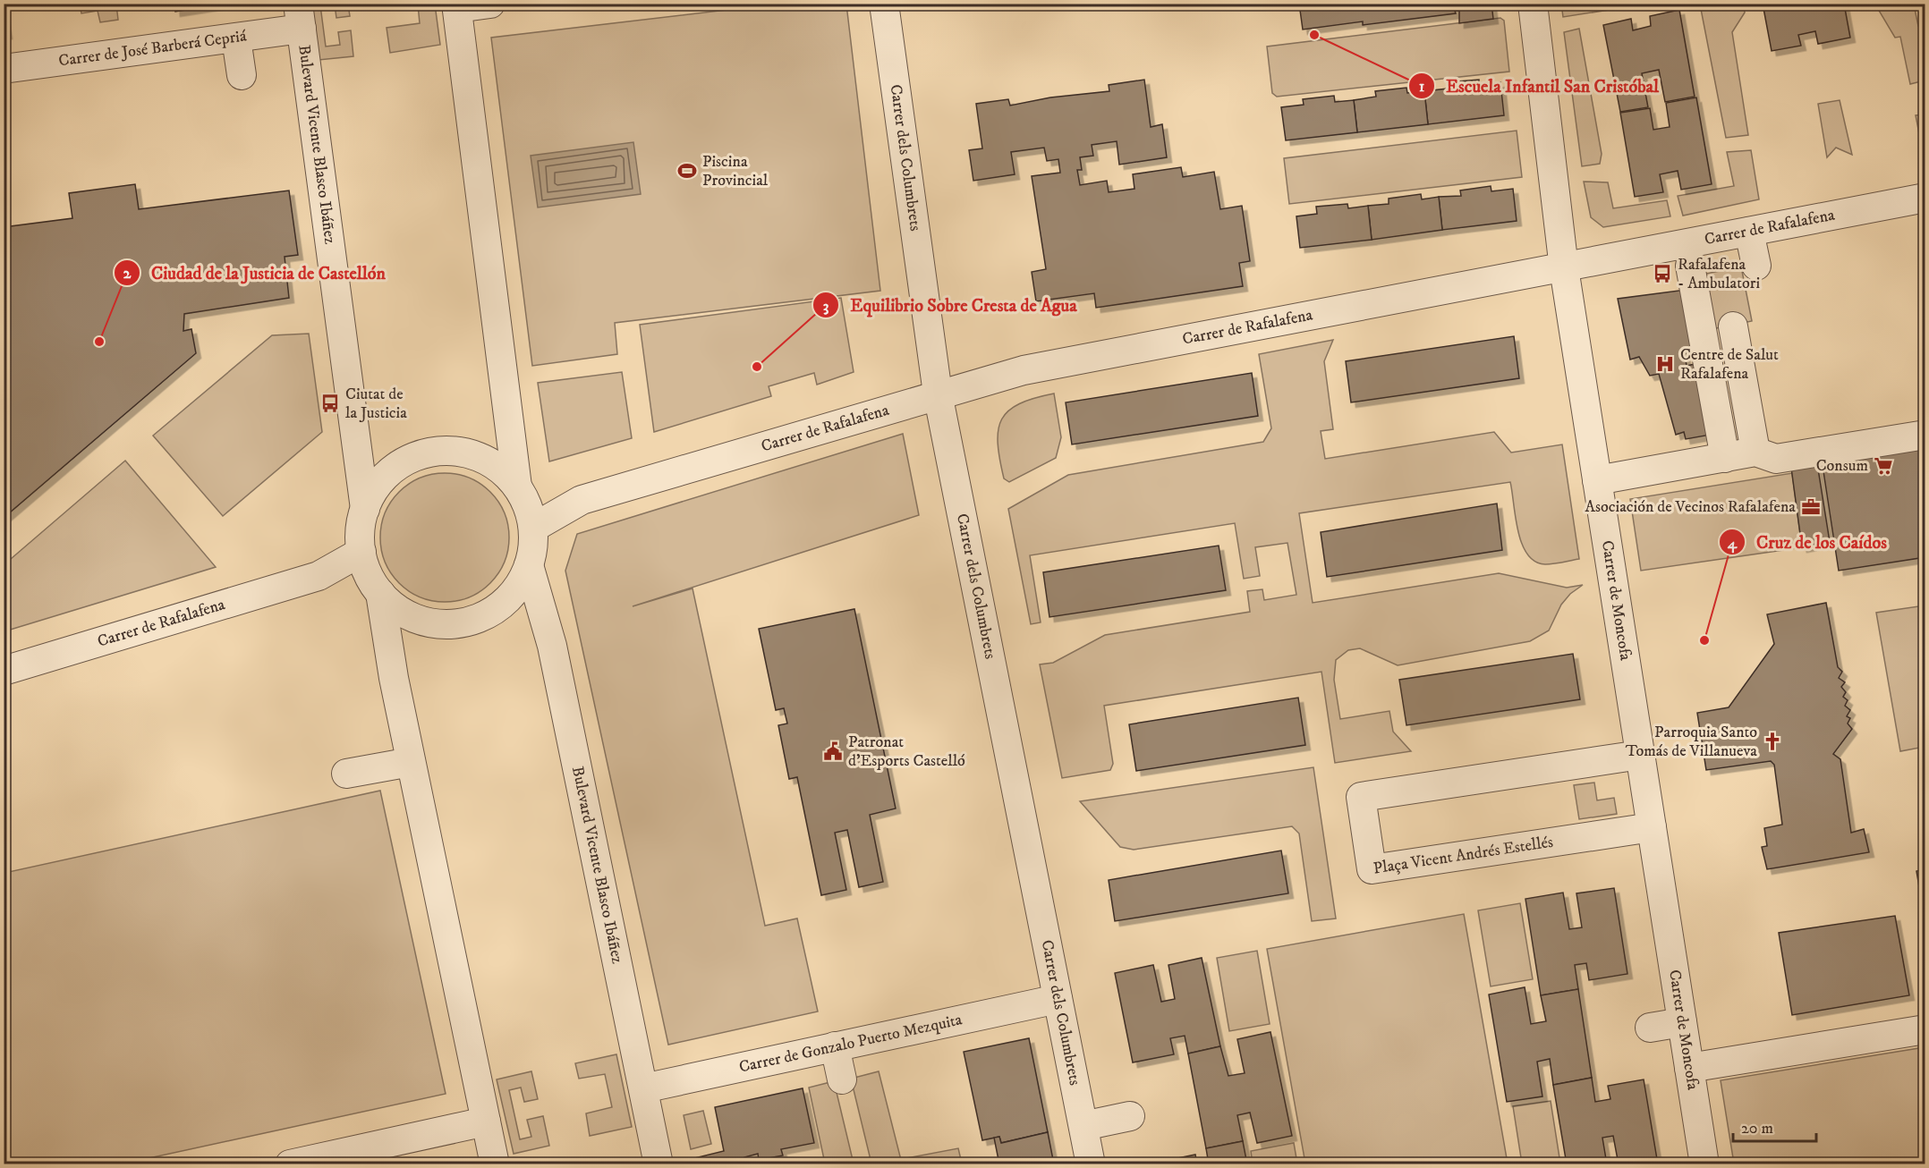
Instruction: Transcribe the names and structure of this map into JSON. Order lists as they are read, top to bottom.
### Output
{
  "streets": {
    "street": [
      "Carrer de José Barberá Cepriá",
      "Bulevard Vicente Blasco Ibáñez",
      "Carrer dels Columbrets",
      "Carrer de Rafalafena",
      "Carrer de Moncofa",
      "Plaça Vicent Andrés Estellés",
      "Carrer de Gonzalo Puerto Mezquita"
    ]
  },
  "crossings": [
    ["Carrer de José Barberá Cepriá", "Bulevard Vicente Blasco Ibáñez"],
    ["Bulevard Vicente Blasco Ibáñez", "Carrer de Rafalafena"],
    ["Bulevard Vicente Blasco Ibáñez", "Carrer de Gonzalo Puerto Mezquita"],
    ["Carrer dels Columbrets", "Carrer de Rafalafena"],
    ["Carrer dels Columbrets", "Carrer de Gonzalo Puerto Mezquita"],
    ["Carrer de Rafalafena", "Carrer de Moncofa"],
    ["Carrer de Moncofa", "Plaça Vicent Andrés Estellés"]
  ],
  "places": {
    "other": [
      "Escuela Infantil San Cristóbal",
      "Ciudad de la Justicia de Castellón",
      "Equilibrio Sobre Cresta de Agua",
      "Cruz de los Caídos"
    ],
    "sports": ["Piscina Provincial"],
    "bus stop": ["Rafalafena - Ambulatori", "Ciutat de la Justicia"],
    "hospital": ["Centre de Salut Rafalafena"],
    "supermarket": ["Consum"],
    "office": ["Asociación de Vecinos Rafalafena"],
    "church": ["Parroquia Santo Tomás de Villanueva"],
    "public building": ["Patronat d'Esports Castelló"]
  },
  "scale_bar": "20 m"
}
